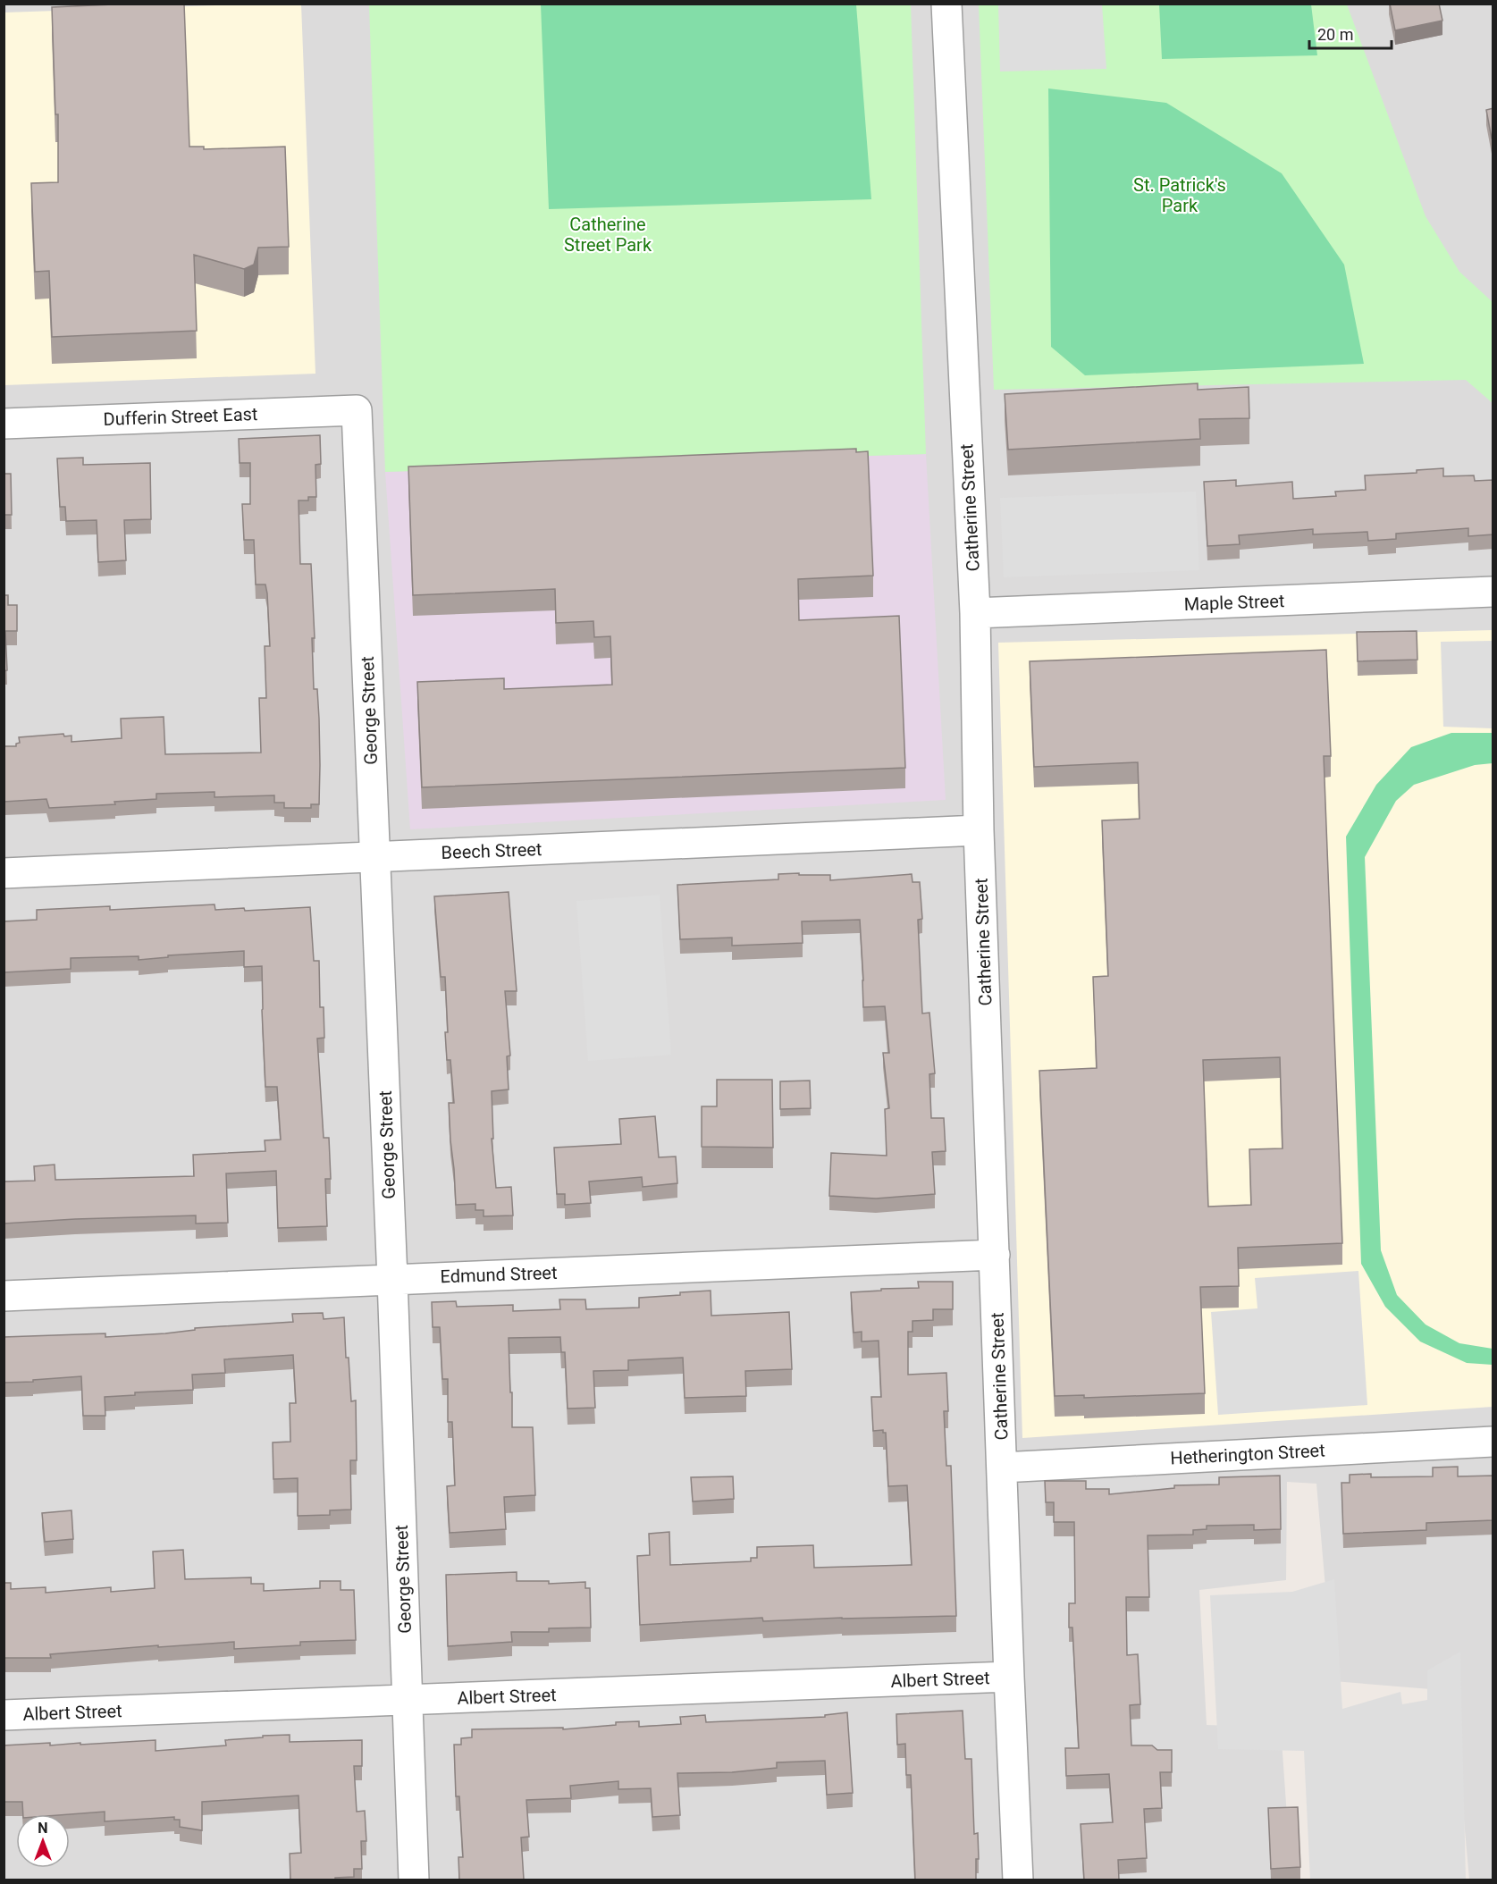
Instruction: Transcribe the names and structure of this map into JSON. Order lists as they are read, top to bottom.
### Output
{
  "streets": {
    "street": [
      "Dufferin Street East",
      "Catherine Street",
      "Maple Street",
      "George Street",
      "Beech Street",
      "Edmund Street",
      "Hetherington Street",
      "Albert Street"
    ]
  },
  "crossings": [
    ["Dufferin Street East", "George Street"],
    ["Catherine Street", "Maple Street"],
    ["Catherine Street", "Beech Street"],
    ["Catherine Street", "Edmund Street"],
    ["Catherine Street", "Hetherington Street"],
    ["Catherine Street", "Albert Street"],
    ["George Street", "Beech Street"],
    ["George Street", "Edmund Street"],
    ["George Street", "Albert Street"]
  ],
  "parks": ["St. Patrick's Park", "Catherine Street Park"],
  "scale_bar": "20 m",
  "north": "top"
}
